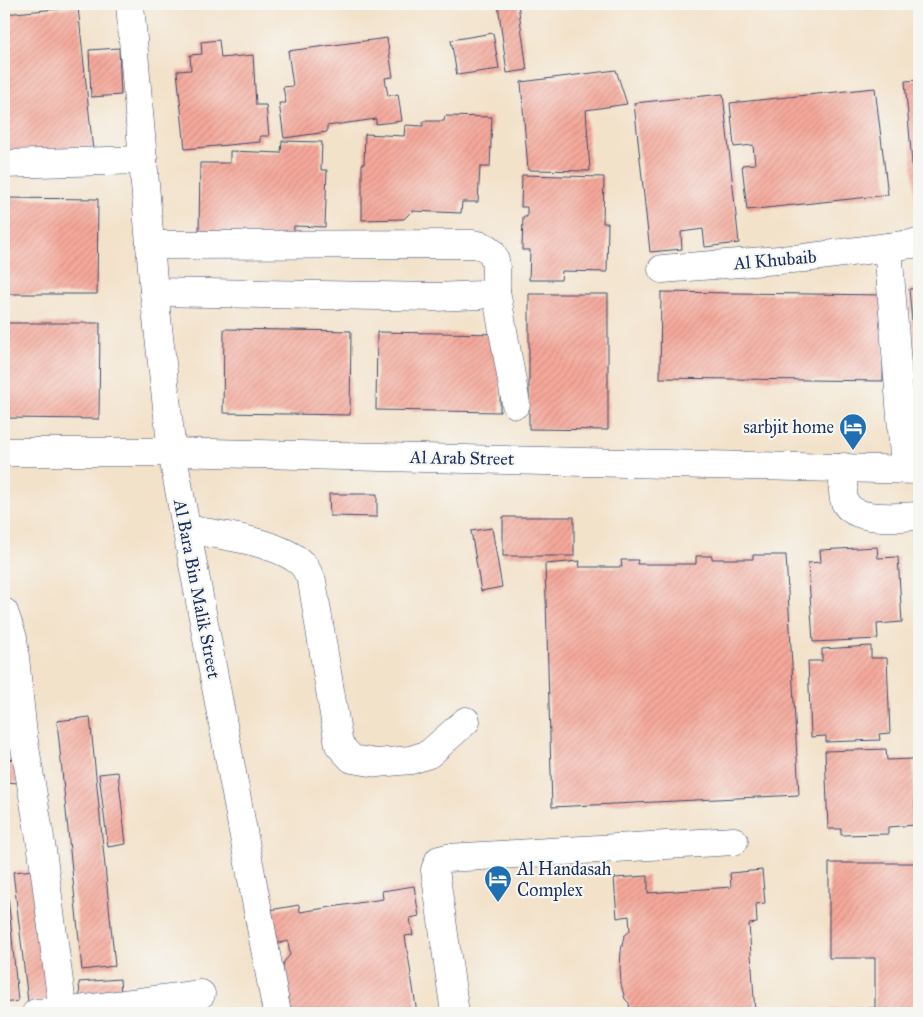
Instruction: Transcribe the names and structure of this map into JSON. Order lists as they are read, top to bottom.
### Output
{
  "streets": {
    "street": ["Al Khubaib", "Al Arab Street", "Al Bara Bin Malik Street"]
  },
  "crossings": [
    ["Al Arab Street", "Al Bara Bin Malik Street"]
  ],
  "places": {
    "hotel": ["sarbjit home", "Al Handasah Complex"]
  }
}
